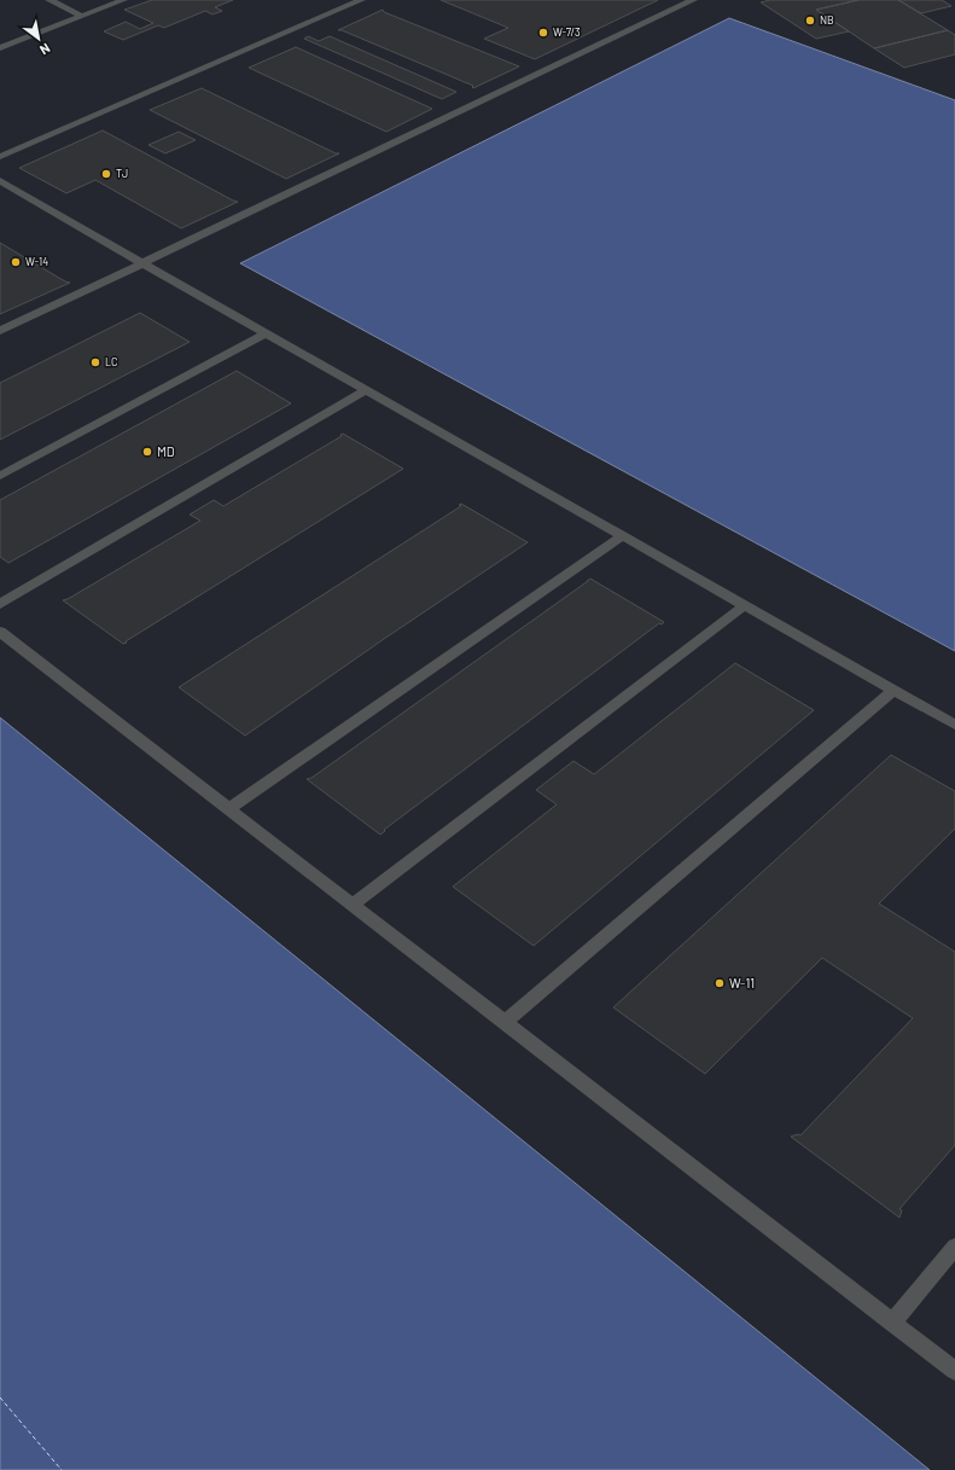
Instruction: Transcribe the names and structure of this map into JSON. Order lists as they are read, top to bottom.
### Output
{
  "places": [
    "NB",
    "W-7/3",
    "TJ",
    "W-14",
    "LC",
    "MD",
    "W-11"
  ],
  "north": "bottom right"
}
